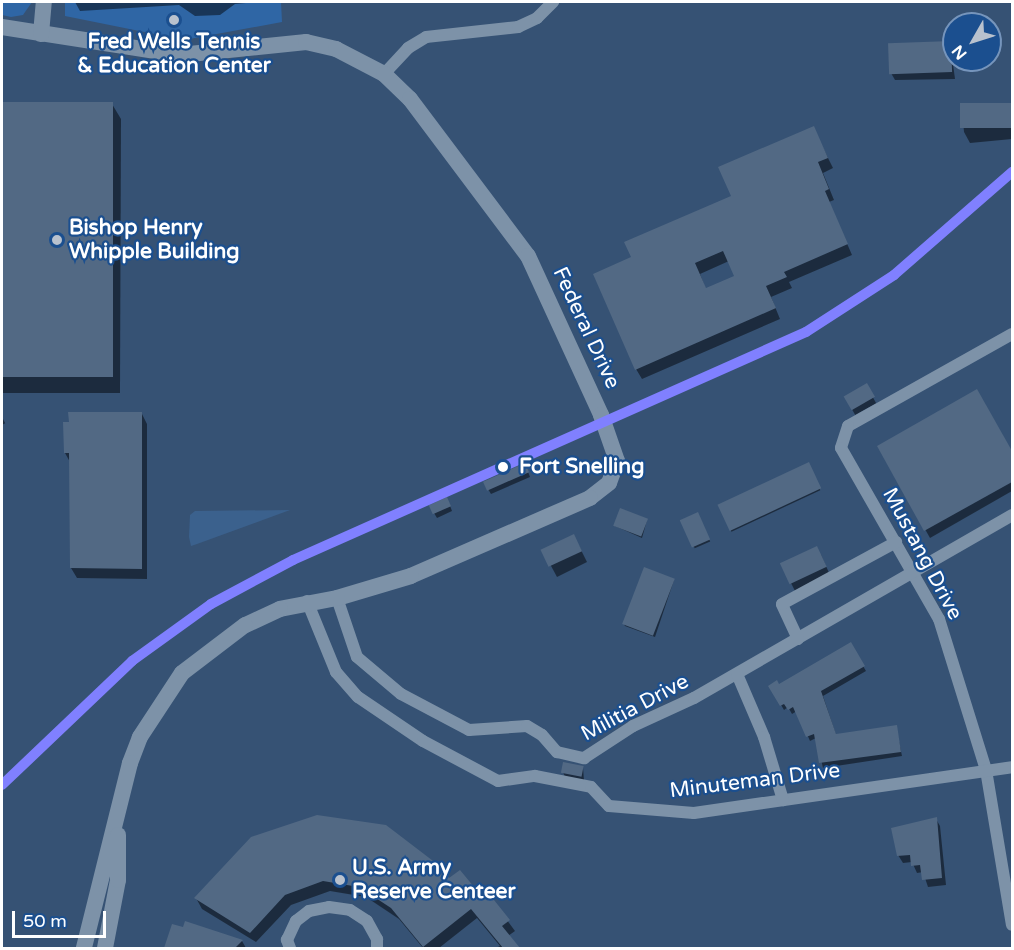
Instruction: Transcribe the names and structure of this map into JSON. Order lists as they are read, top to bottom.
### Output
{
  "streets": {
    "street": [
      "Federal Drive",
      "Mustang Drive",
      "Militia Drive",
      "Minuteman Drive"
    ]
  },
  "crossings": [
    ["Federal Drive", "Militia Drive"],
    ["Federal Drive", "Minuteman Drive"],
    ["Mustang Drive", "Militia Drive"],
    ["Mustang Drive", "Minuteman Drive"]
  ],
  "places": [
    "Fred Wells Tennis & Education Center",
    "Bishop Henry Whipple Building",
    "Fort Snelling",
    "U.S. Army Reserve Centeer"
  ],
  "scale_bar": "50 m",
  "north": "bottom left"
}
